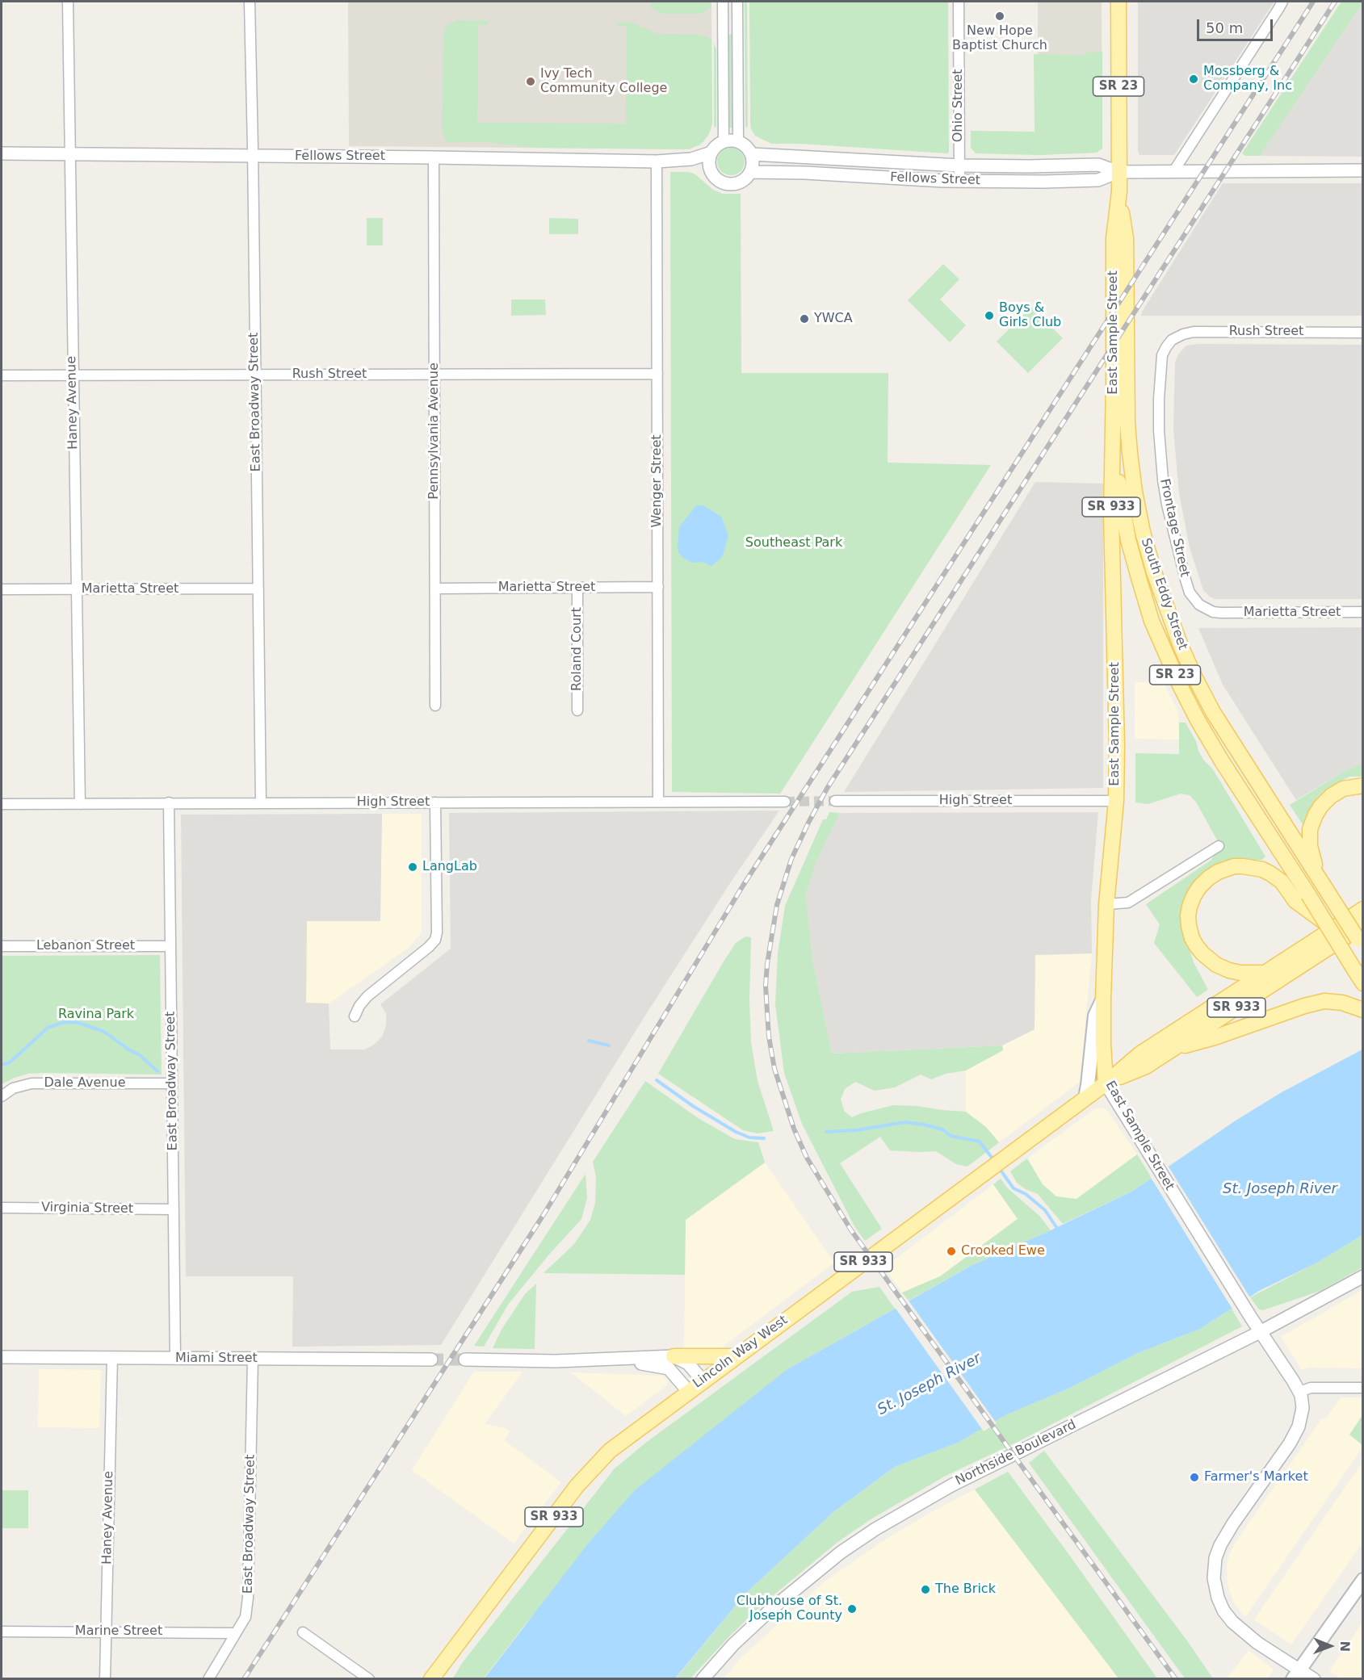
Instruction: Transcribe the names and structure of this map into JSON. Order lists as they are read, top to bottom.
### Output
{
  "streets": {
    "main road": [
      "SR 23",
      "East Sample Street",
      "SR 933",
      "South Eddy Street",
      "Lincoln Way West"
    ],
    "street": [
      "Ohio Street",
      "Fellows Street",
      "Rush Street",
      "East Broadway Street",
      "Haney Avenue",
      "Pennsylvania Avenue",
      "Wenger Street",
      "Frontage Street",
      "Marietta Street",
      "Roland Court",
      "High Street",
      "Lebanon Street",
      "Dale Avenue",
      "Virginia Street",
      "Miami Street",
      "Northside Boulevard",
      "Marine Street"
    ]
  },
  "crossings": [
    ["Ohio Street", "Fellows Street"],
    ["Fellows Street", "East Sample Street"],
    ["Fellows Street", "East Broadway Street"],
    ["Fellows Street", "Haney Avenue"],
    ["Fellows Street", "Pennsylvania Avenue"],
    ["Fellows Street", "Wenger Street"],
    ["Rush Street", "East Broadway Street"],
    ["Rush Street", "Haney Avenue"],
    ["Rush Street", "Pennsylvania Avenue"],
    ["Rush Street", "Wenger Street"],
    ["Rush Street", "Frontage Street"],
    ["East Sample Street", "South Eddy Street"],
    ["East Sample Street", "High Street"],
    ["East Sample Street", "Lincoln Way West"],
    ["East Sample Street", "Northside Boulevard"],
    ["East Broadway Street", "Marietta Street"],
    ["East Broadway Street", "High Street"],
    ["East Broadway Street", "Lebanon Street"],
    ["East Broadway Street", "Dale Avenue"],
    ["East Broadway Street", "Virginia Street"],
    ["East Broadway Street", "Miami Street"],
    ["East Broadway Street", "Marine Street"],
    ["Haney Avenue", "Marietta Street"],
    ["Haney Avenue", "High Street"],
    ["Haney Avenue", "Miami Street"],
    ["Haney Avenue", "Marine Street"],
    ["Pennsylvania Avenue", "Marietta Street"],
    ["Wenger Street", "Marietta Street"],
    ["Wenger Street", "High Street"],
    ["Frontage Street", "Marietta Street"],
    ["Marietta Street", "Roland Court"]
  ],
  "water": ["St. Joseph River"],
  "parks": ["Southeast Park", "Ravina Park"],
  "places": [
    "New Hope Baptist Church",
    "Mossberg & Company, Inc",
    "Ivy Tech Community College",
    "Boys & Girls Club",
    "YWCA",
    "LangLab",
    "Crooked Ewe",
    "Farmer's Market",
    "The Brick",
    "Clubhouse of St. Joseph County"
  ],
  "scale_bar": "50 m",
  "north": "right"
}
